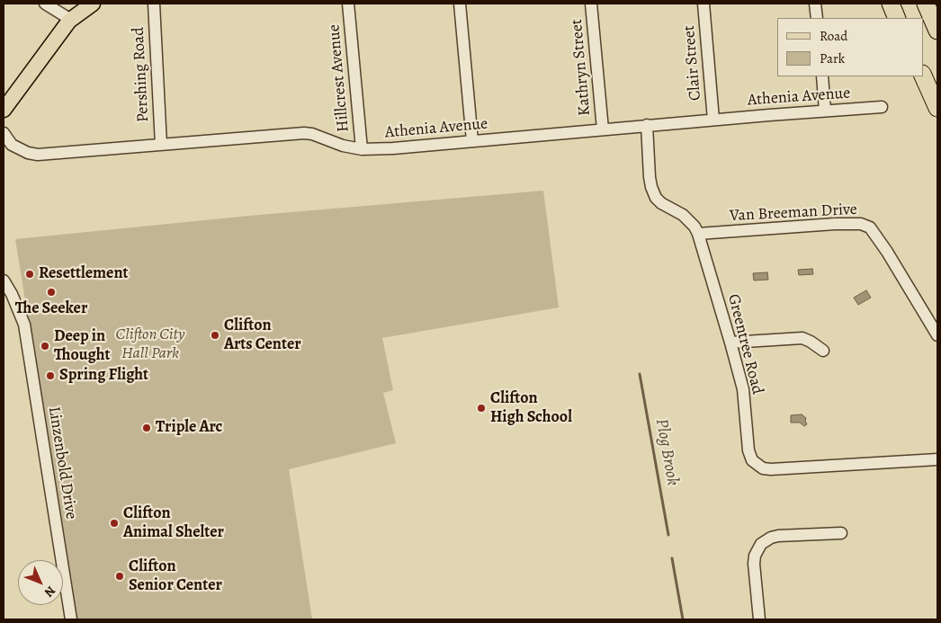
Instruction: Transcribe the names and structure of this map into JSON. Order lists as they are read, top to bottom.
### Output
{
  "streets": {
    "street": [
      "Clair Street",
      "Kathryn Street",
      "Pershing Road",
      "Hillcrest Avenue",
      "Athenia Avenue",
      "Van Breeman Drive",
      "Greentree Road",
      "Linzenbold Drive"
    ]
  },
  "crossings": [
    ["Clair Street", "Athenia Avenue"],
    ["Kathryn Street", "Athenia Avenue"],
    ["Pershing Road", "Athenia Avenue"],
    ["Hillcrest Avenue", "Athenia Avenue"],
    ["Athenia Avenue", "Greentree Road"],
    ["Van Breeman Drive", "Greentree Road"]
  ],
  "water": ["Plog Brook"],
  "parks": ["Clifton City Hall Park"],
  "places": [
    "Resettlement",
    "The Seeker",
    "Clifton Arts Center",
    "Deep in Thought",
    "Spring Flight",
    "Clifton High School",
    "Triple Arc",
    "Clifton Animal Shelter",
    "Clifton Senior Center"
  ],
  "legend": ["Road", "Park"],
  "north": "bottom right"
}
